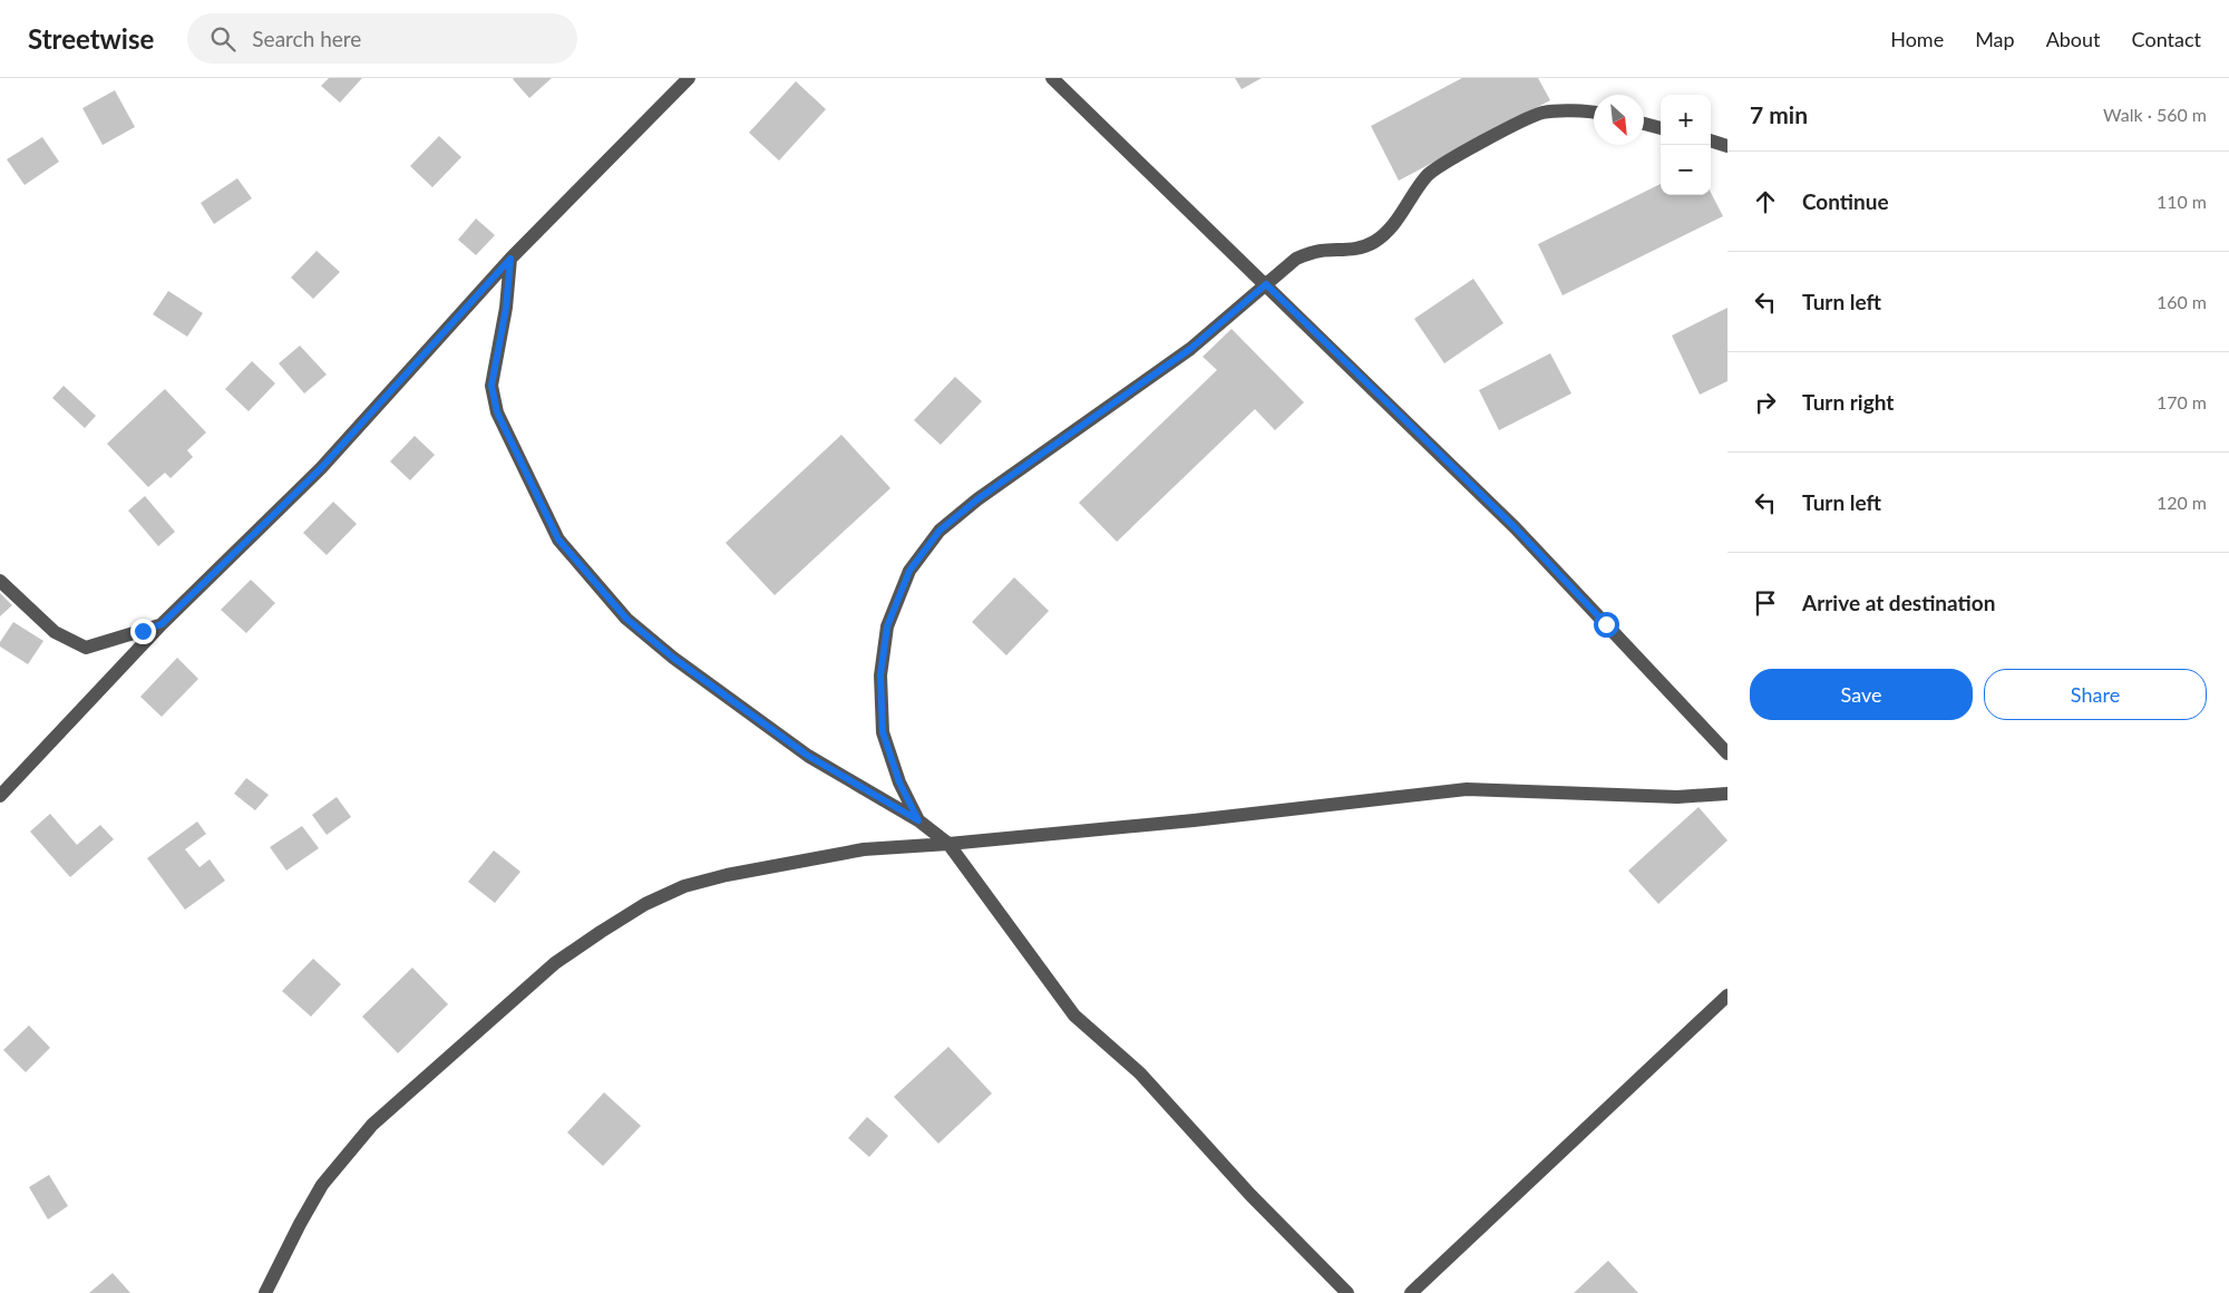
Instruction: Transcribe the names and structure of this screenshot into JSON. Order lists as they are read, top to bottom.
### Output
{
  "north": "bottom right",
  "page": {
    "header": "Streetwise",
    "search": "Search here",
    "nav": [
      "Home",
      "Map",
      "About",
      "Contact"
    ],
    "heading": ["7 min", "Walk · 560 m"],
    "map_buttons": ["+", "−"],
    "list": [
      ["Continue", "110 m"],
      ["Turn left", "160 m"],
      ["Turn right", "170 m"],
      ["Turn left", "120 m"],
      "Arrive at destination"
    ],
    "buttons": ["Save", "Share"]
  }
}
